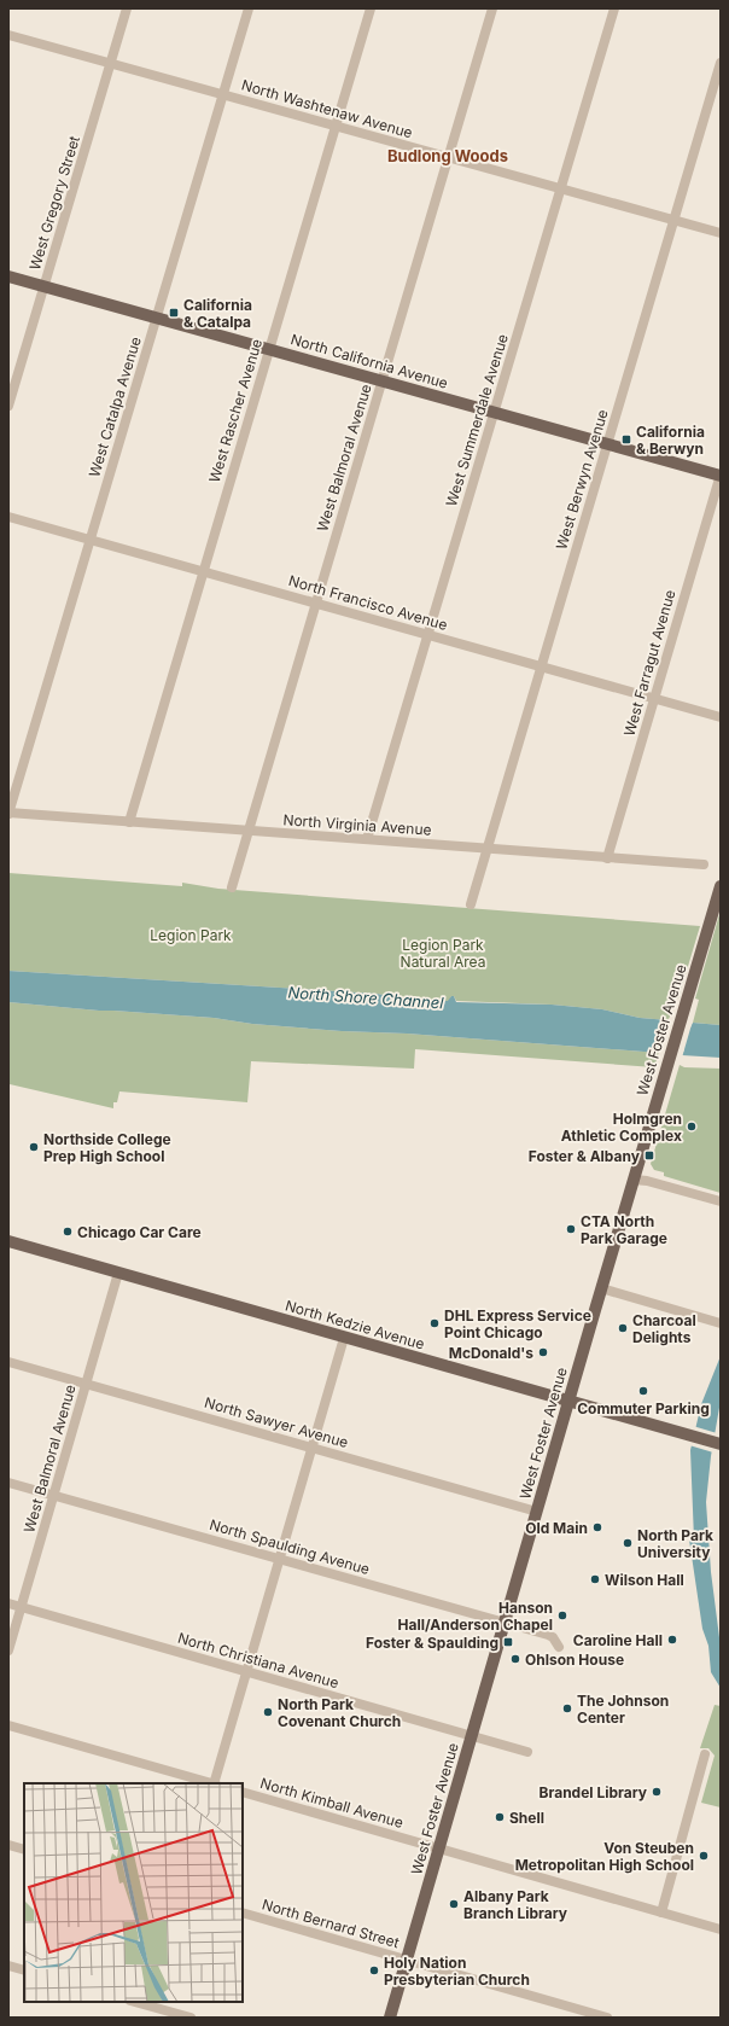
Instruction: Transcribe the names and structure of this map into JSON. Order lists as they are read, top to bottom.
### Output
{
  "streets": {
    "main road": ["North California Avenue", "West Foster Avenue", "North Kedzie Avenue"],
    "street": [
      "North Washtenaw Avenue",
      "West Gregory Street",
      "West Catalpa Avenue",
      "West Rascher Avenue",
      "West Summerdale Avenue",
      "West Balmoral Avenue",
      "West Berwyn Avenue",
      "North Francisco Avenue",
      "West Farragut Avenue",
      "North Virginia Avenue",
      "North Sawyer Avenue",
      "North Spaulding Avenue",
      "North Christiana Avenue",
      "North Kimball Avenue",
      "North Bernard Street"
    ]
  },
  "crossings": [
    ["North Washtenaw Avenue", "West Gregory Street"],
    ["North Washtenaw Avenue", "West Catalpa Avenue"],
    ["North Washtenaw Avenue", "West Rascher Avenue"],
    ["North Washtenaw Avenue", "West Summerdale Avenue"],
    ["North Washtenaw Avenue", "West Balmoral Avenue"],
    ["North Washtenaw Avenue", "West Berwyn Avenue"],
    ["West Gregory Street", "North California Avenue"],
    ["North California Avenue", "West Catalpa Avenue"],
    ["North California Avenue", "West Rascher Avenue"],
    ["North California Avenue", "West Summerdale Avenue"],
    ["North California Avenue", "West Balmoral Avenue"],
    ["North California Avenue", "West Berwyn Avenue"],
    ["North California Avenue", "West Farragut Avenue"],
    ["West Catalpa Avenue", "North Francisco Avenue"],
    ["West Catalpa Avenue", "North Virginia Avenue"],
    ["West Rascher Avenue", "North Francisco Avenue"],
    ["West Rascher Avenue", "North Virginia Avenue"],
    ["West Summerdale Avenue", "North Francisco Avenue"],
    ["West Summerdale Avenue", "North Virginia Avenue"],
    ["West Balmoral Avenue", "North Francisco Avenue"],
    ["West Balmoral Avenue", "North Virginia Avenue"],
    ["West Balmoral Avenue", "North Kedzie Avenue"],
    ["West Balmoral Avenue", "North Sawyer Avenue"],
    ["West Balmoral Avenue", "North Spaulding Avenue"],
    ["West Balmoral Avenue", "North Christiana Avenue"],
    ["West Berwyn Avenue", "North Francisco Avenue"],
    ["West Berwyn Avenue", "North Virginia Avenue"],
    ["North Francisco Avenue", "West Farragut Avenue"],
    ["West Farragut Avenue", "North Virginia Avenue"],
    ["West Foster Avenue", "North Kedzie Avenue"],
    ["West Foster Avenue", "North Sawyer Avenue"],
    ["West Foster Avenue", "North Spaulding Avenue"],
    ["West Foster Avenue", "North Christiana Avenue"],
    ["West Foster Avenue", "North Kimball Avenue"],
    ["West Foster Avenue", "North Bernard Street"]
  ],
  "districts": ["Budlong Woods"],
  "water": ["North Shore Channel"],
  "parks": ["Legion Park", "Legion Park Natural Area"],
  "places": {
    "transit": [
      "California & Catalpa",
      "California & Berwyn",
      "Foster & Albany",
      "Foster & Spaulding"
    ],
    "other": [
      "Holmgren Athletic Complex",
      "Northside College Prep High School",
      "CTA North Park Garage",
      "Chicago Car Care",
      "DHL Express Service Point Chicago",
      "Charcoal Delights",
      "McDonald's",
      "Commuter Parking",
      "Old Main",
      "North Park University",
      "Wilson Hall",
      "Hanson Hall/Anderson Chapel",
      "Caroline Hall",
      "Ohlson House",
      "The Johnson Center",
      "North Park Covenant Church",
      "Brandel Library",
      "Shell",
      "Von Steuben Metropolitan High School",
      "Albany Park Branch Library",
      "Holy Nation Presbyterian Church"
    ]
  }
}
